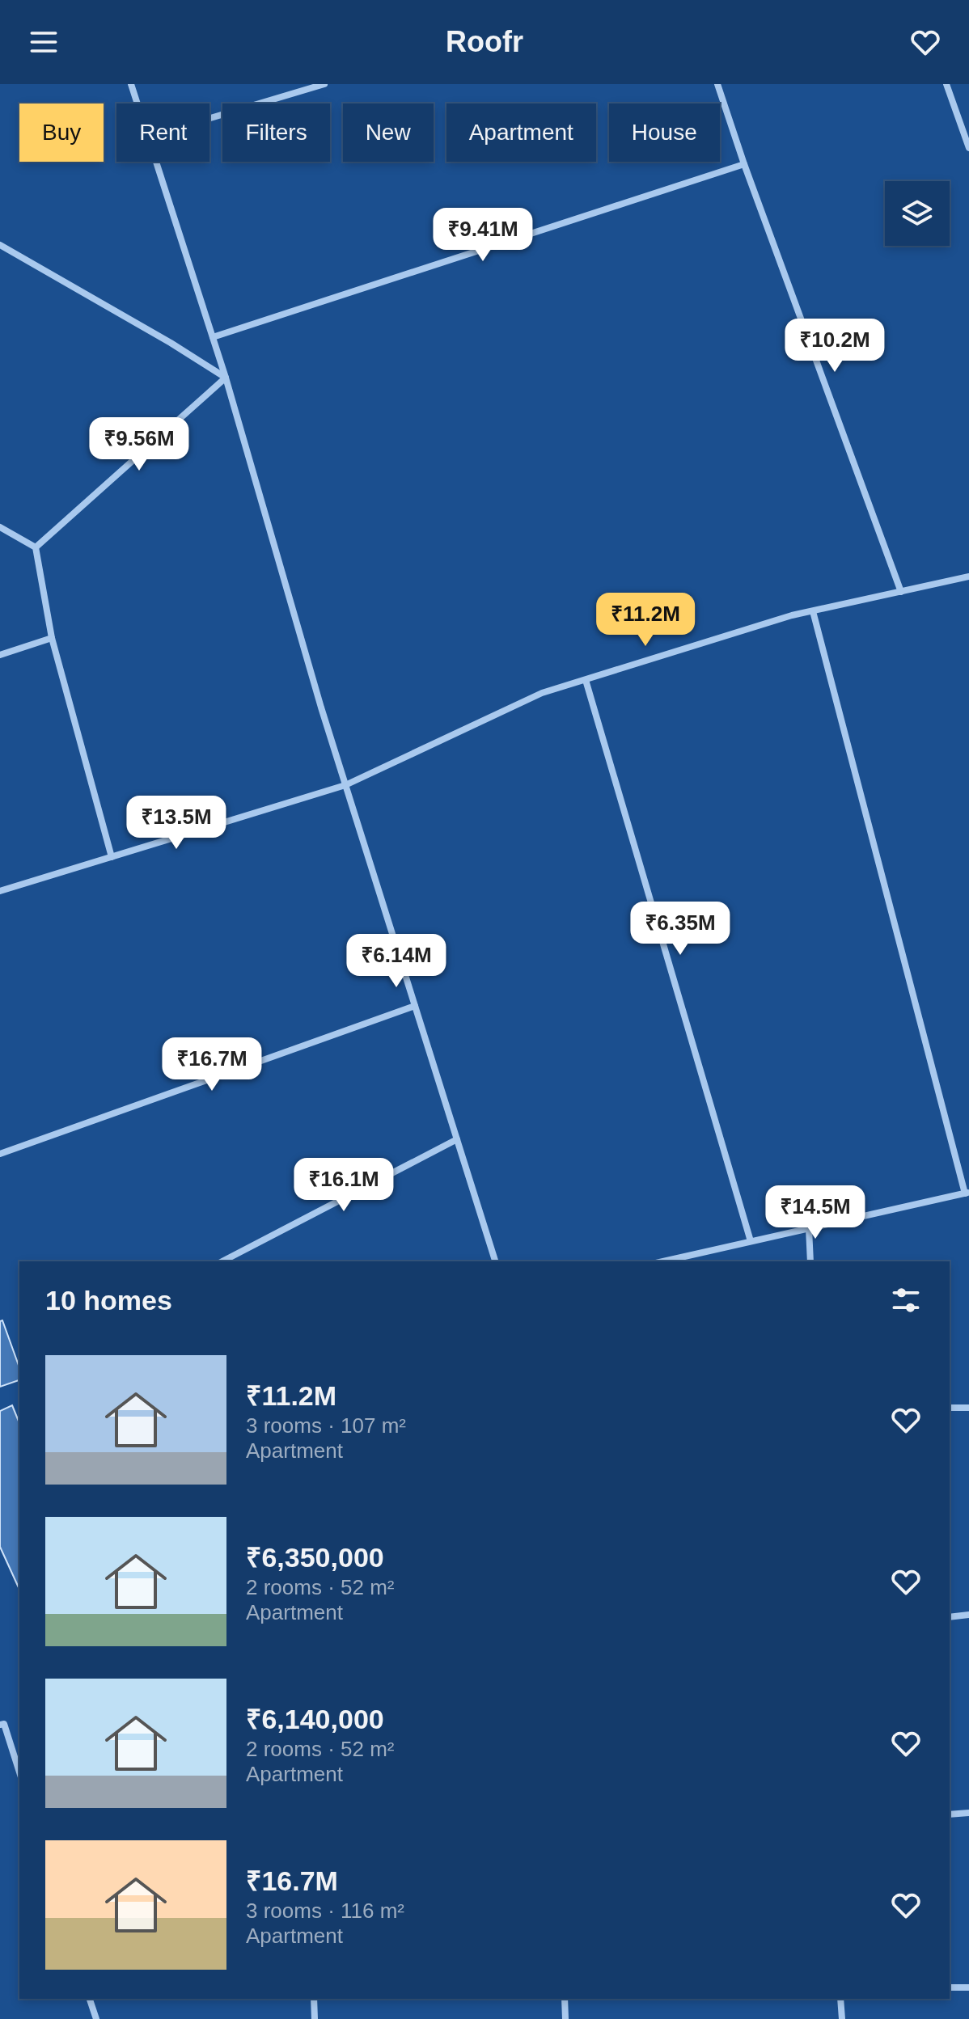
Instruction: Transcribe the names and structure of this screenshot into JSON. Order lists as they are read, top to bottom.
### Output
{
  "page": {
    "header": "Roofr",
    "chip": [
      "Buy",
      "Rent",
      "Filters",
      "New",
      "Apartment",
      "House"
    ],
    "price": [
      "₹9.41M",
      "₹10.2M",
      "₹9.56M",
      "₹11.2M",
      "₹13.5M",
      "₹6.35M",
      "₹6.14M",
      "₹16.7M",
      "₹16.1M",
      "₹14.5M"
    ],
    "heading": "10 homes",
    "list": [
      {
        "name": "₹11.2M",
        "note": "3 rooms · 107 m² · Apartment"
      },
      {
        "name": "₹6,350,000",
        "note": "2 rooms · 52 m² · Apartment"
      },
      {
        "name": "₹6,140,000",
        "note": "2 rooms · 52 m² · Apartment"
      },
      {
        "name": "₹16.7M",
        "note": "3 rooms · 116 m² · Apartment"
      }
    ]
  }
}
